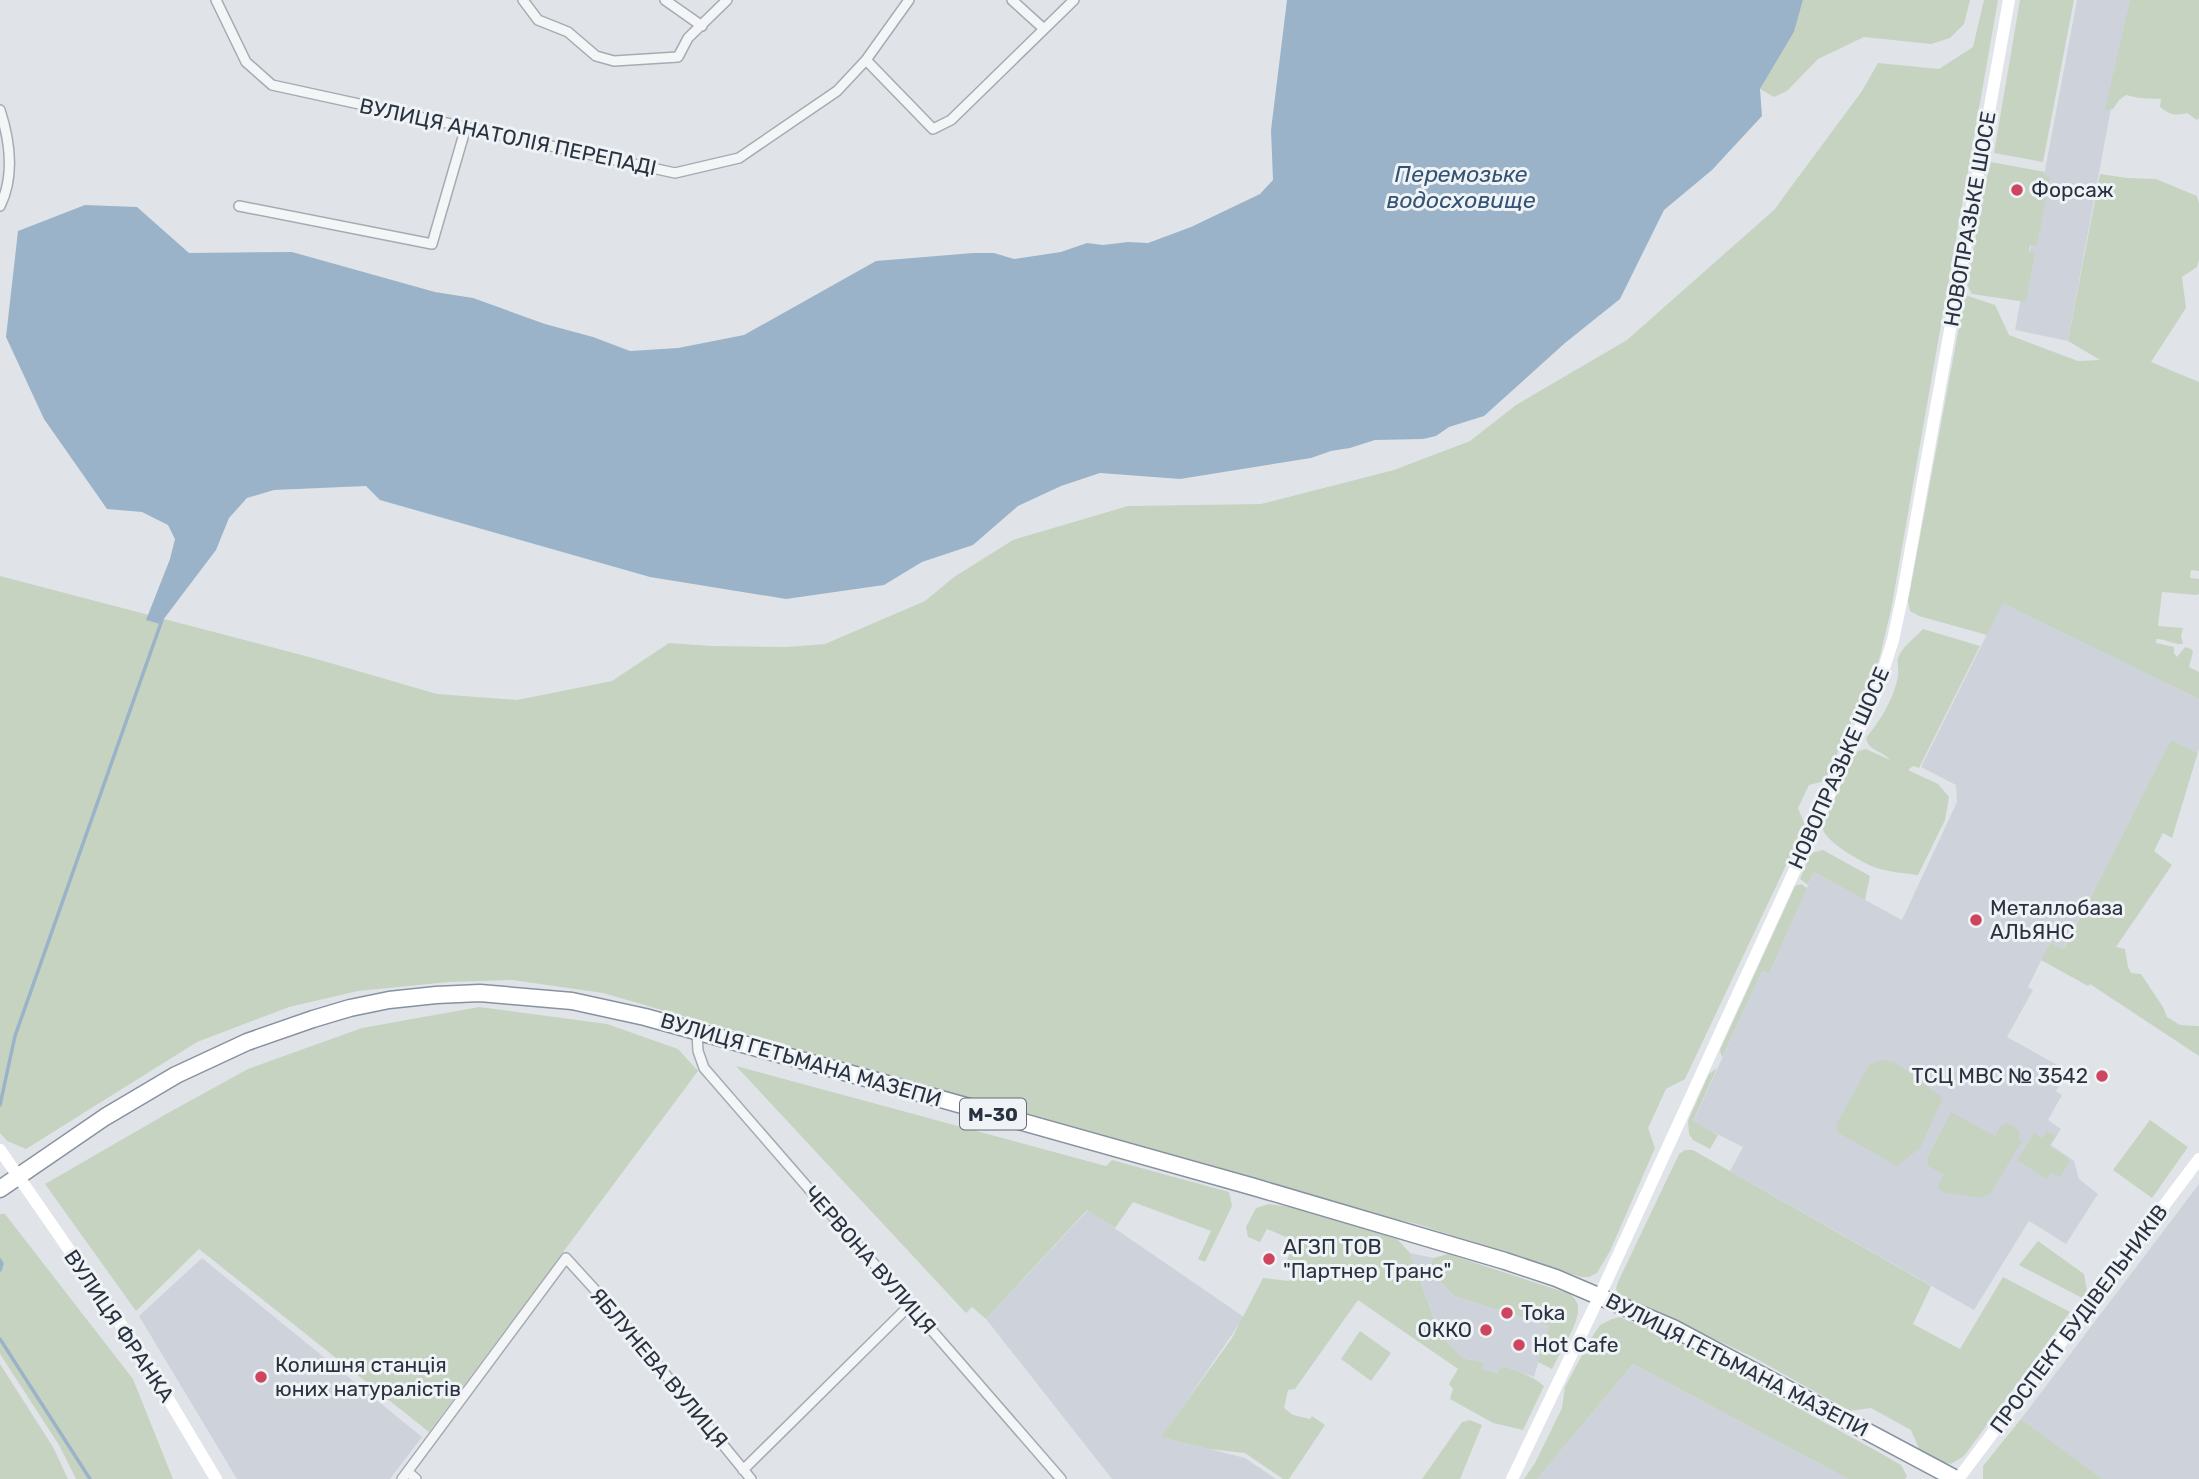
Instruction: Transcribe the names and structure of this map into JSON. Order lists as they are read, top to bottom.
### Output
{
  "streets": {
    "highway": ["ВУЛИЦЯ ГЕТЬМАНА МАЗЕПИ", "М-30"],
    "main road": ["НОВОПРАЗЬКЕ ШОСЕ", "ПРОСПЕКТ БУДІВЕЛЬНИКІВ", "ВУЛИЦЯ ФРАНКА"],
    "street": ["ВУЛИЦЯ АНАТОЛІЯ ПЕРЕПАДІ", "ЧЕРВОНА ВУЛИЦЯ", "ЯБЛУНЕВА ВУЛИЦЯ"]
  },
  "crossings": [
    ["НОВОПРАЗЬКЕ ШОСЕ", "ВУЛИЦЯ ГЕТЬМАНА МАЗЕПИ"],
    ["ВУЛИЦЯ ГЕТЬМАНА МАЗЕПИ", "ЧЕРВОНА ВУЛИЦЯ"],
    ["ВУЛИЦЯ ГЕТЬМАНА МАЗЕПИ", "ПРОСПЕКТ БУДІВЕЛЬНИКІВ"],
    ["ВУЛИЦЯ ГЕТЬМАНА МАЗЕПИ", "ВУЛИЦЯ ФРАНКА"]
  ],
  "water": ["Перемозьке водосховище"],
  "places": [
    "Форсаж",
    "Металлобаза АЛЬЯНС",
    "ТСЦ МВС № 3542",
    "АГЗП ТОВ \"Партнер Транс\"",
    "Toka",
    "ОККО",
    "Hot Cafe",
    "Колишня станція юних натуралістів"
  ]
}
